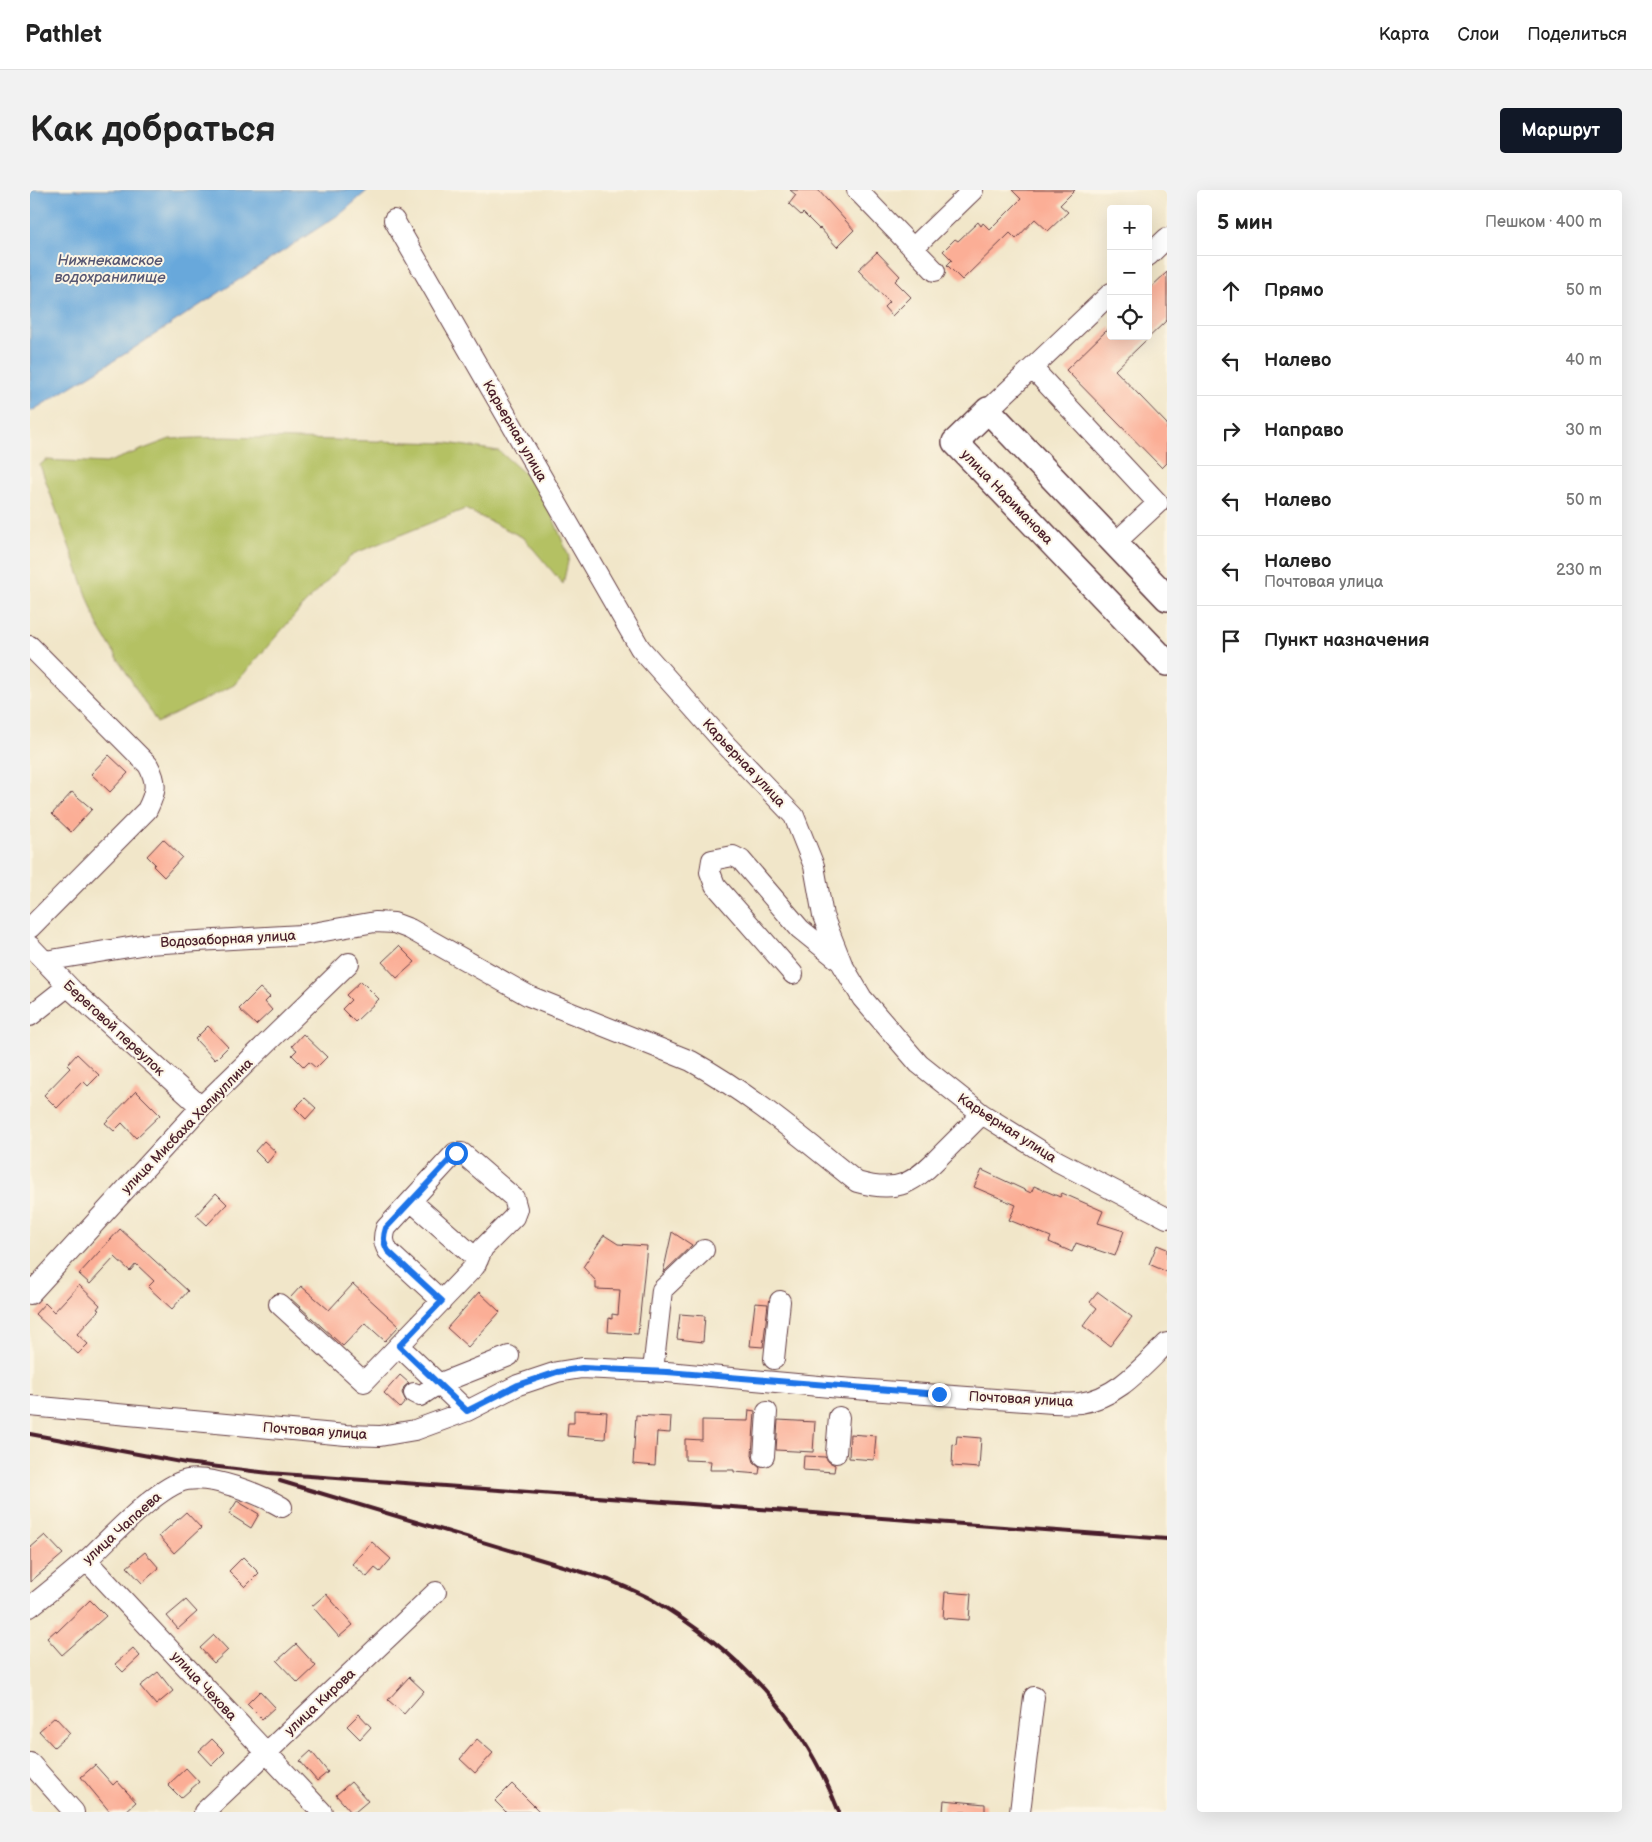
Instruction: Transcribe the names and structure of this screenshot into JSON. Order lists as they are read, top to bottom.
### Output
{
  "streets": {
    "main road": ["улица Нариманова"],
    "street": [
      "Карьерная улица",
      "Водозаборная улица",
      "Береговой переулок",
      "улица Мисбаха Халиуллина",
      "Почтовая улица",
      "улица Чапаева",
      "улица Чехова",
      "улица Кирова"
    ]
  },
  "crossings": [
    ["Карьерная улица", "Водозаборная улица"],
    ["Водозаборная улица", "Береговой переулок"],
    ["Береговой переулок", "улица Мисбаха Халиуллина"],
    ["улица Чапаева", "улица Чехова"],
    ["улица Чехова", "улица Кирова"]
  ],
  "water": ["Нижнекамское водохранилище"],
  "page": {
    "header": "Pathlet",
    "nav": ["Карта", "Слои", "Поделиться"],
    "buttons": "Маршрут",
    "title": "Как добраться",
    "heading": ["5 мин", "Пешком · 400 m"],
    "map_buttons": ["+", "−"],
    "list": [
      ["Прямо", "50 m"],
      ["Налево", "40 m"],
      ["Направо", "30 m"],
      ["Налево", "50 m"],
      ["Налево", "Почтовая улица", "230 m"],
      "Пункт назначения"
    ]
  }
}
